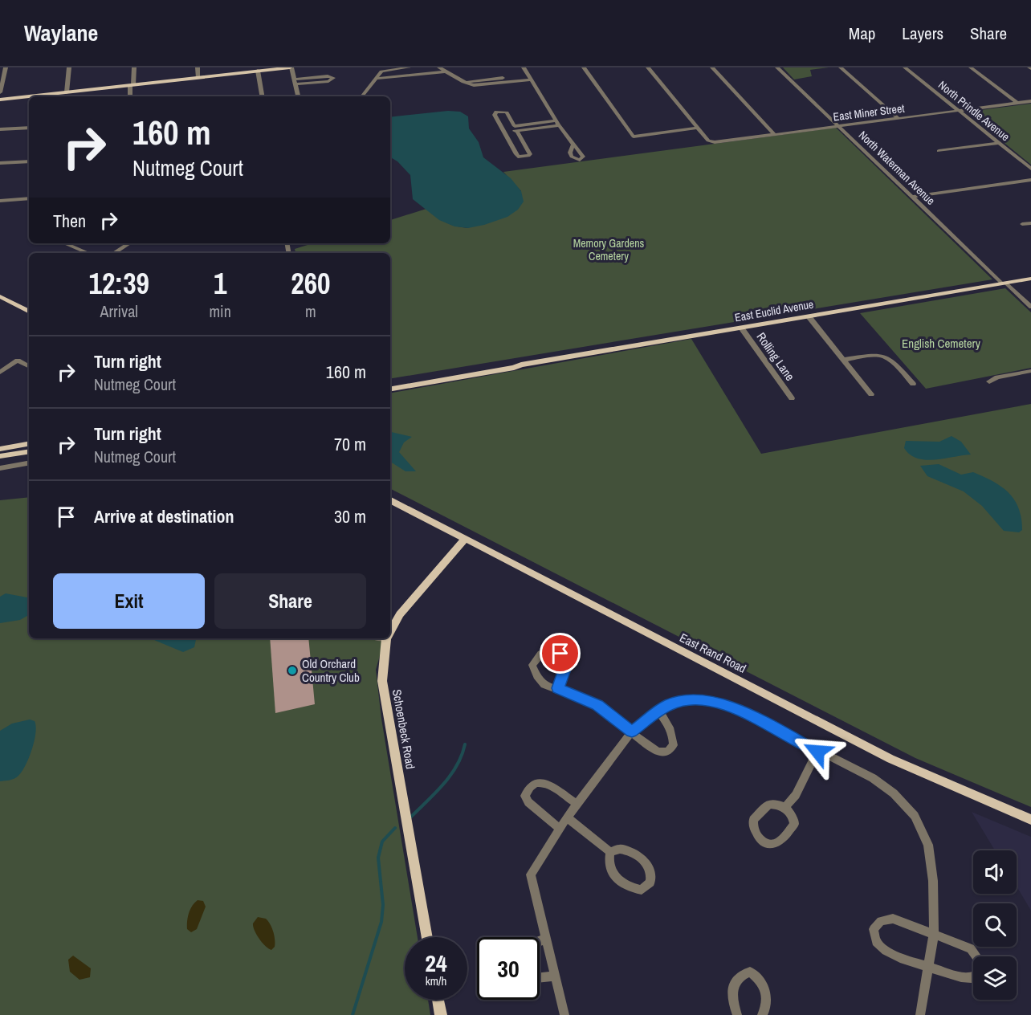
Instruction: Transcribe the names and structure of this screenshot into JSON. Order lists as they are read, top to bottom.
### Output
{
  "streets": {
    "main road": ["East Euclid Avenue", "East Rand Road", "Schoenbeck Road"],
    "street": [
      "North Prindle Avenue",
      "East Miner Street",
      "North Waterman Avenue",
      "Rolling Lane"
    ]
  },
  "crossings": [
    ["North Prindle Avenue", "East Miner Street"],
    ["East Miner Street", "North Waterman Avenue"],
    ["North Waterman Avenue", "East Euclid Avenue"],
    ["East Euclid Avenue", "Rolling Lane"],
    ["East Rand Road", "Schoenbeck Road"]
  ],
  "parks": ["Memory Gardens Cemetery", "English Cemetery"],
  "places": ["Old Orchard Country Club"],
  "page": {
    "header": "Waylane",
    "nav": ["Map", "Layers", "Share"],
    "turn": ["160 m", "Nutmeg Court"],
    "then": "Then",
    "eta": [
      "12:39",
      "Arrival",
      "1",
      "min",
      "260",
      "m"
    ],
    "list": [
      {
        "name": "Turn right",
        "note": "Nutmeg Court",
        "value": "160 m"
      },
      {
        "name": "Turn right",
        "note": "Nutmeg Court",
        "value": "70 m"
      },
      {
        "name": "Arrive at destination",
        "value": "30 m"
      }
    ],
    "buttons": ["Exit", "Share"],
    "speed": "24 km/h",
    "limit": "30"
  }
}
